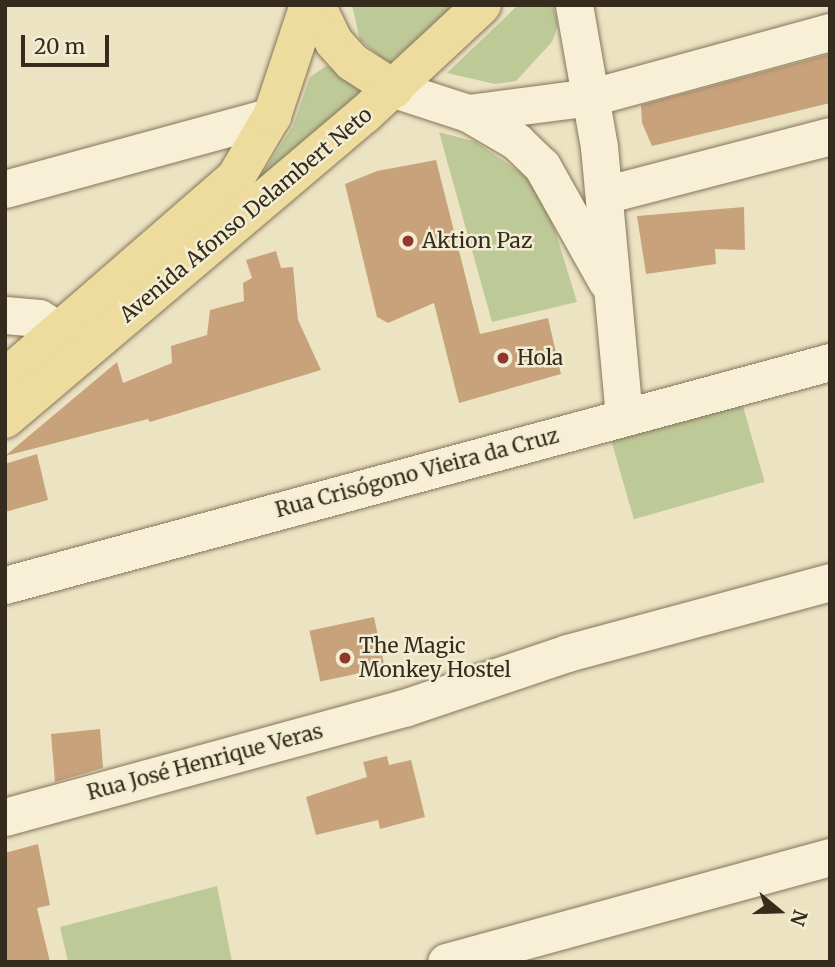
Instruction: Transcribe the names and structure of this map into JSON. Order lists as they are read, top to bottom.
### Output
{
  "streets": {
    "main road": ["Avenida Afonso Delambert Neto"],
    "street": ["Rua Crisógono Vieira da Cruz", "Rua José Henrique Veras"]
  },
  "places": ["Aktion Paz", "Hola", "The Magic Monkey Hostel"],
  "scale_bar": "20 m",
  "north": "right"
}
